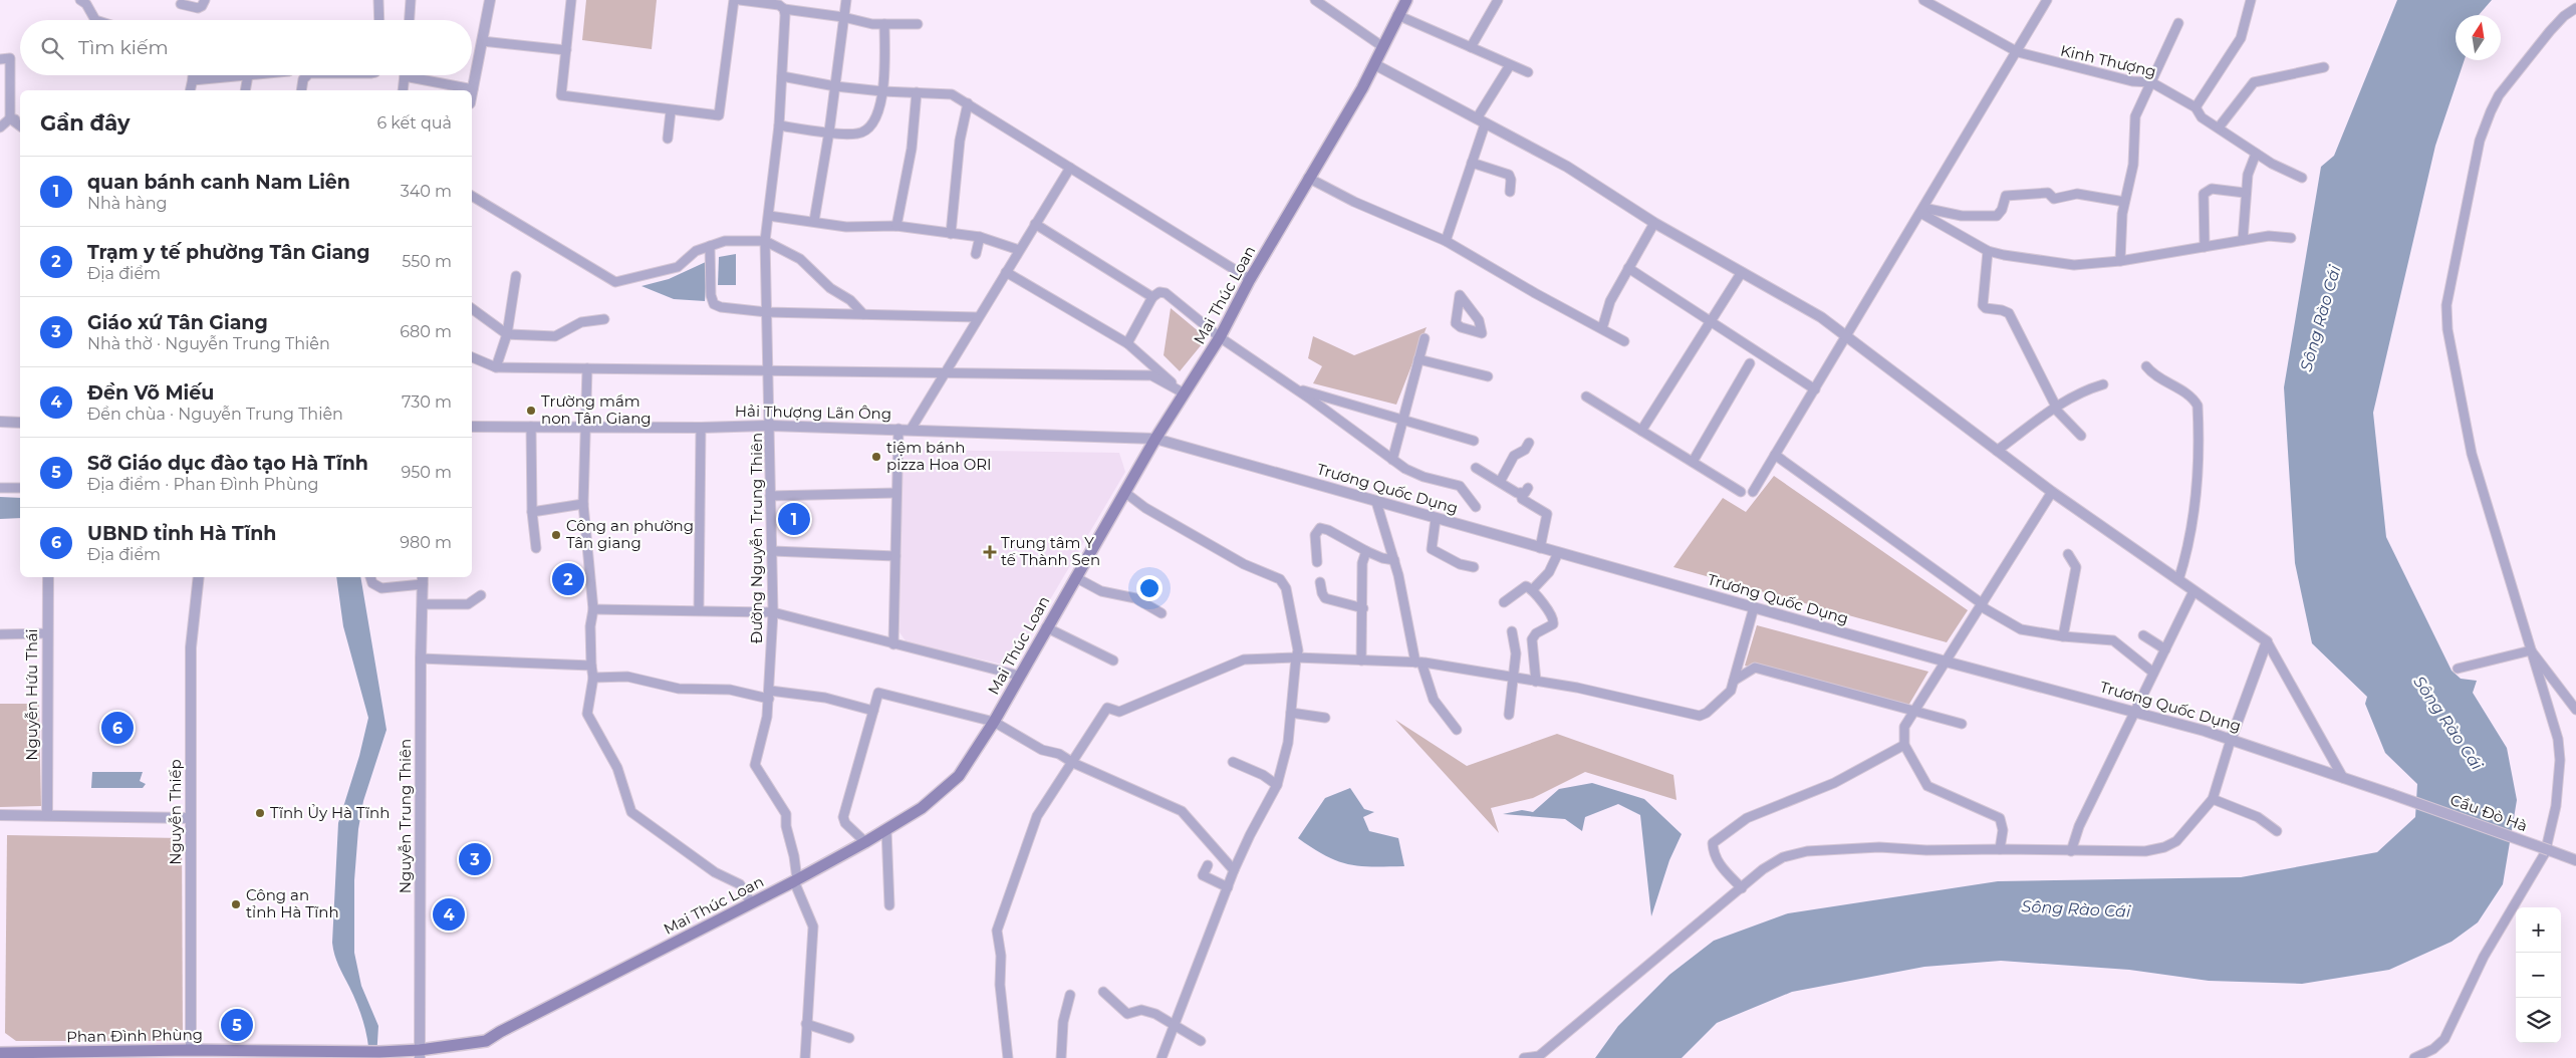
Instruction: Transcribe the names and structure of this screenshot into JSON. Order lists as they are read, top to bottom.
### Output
{
  "streets": {
    "main road": ["Mai Thúc Loan", "Phan Đình Phùng"],
    "street": [
      "Kinh Thượng",
      "Hải Thượng Lãn Ông",
      "Trương Quốc Dụng",
      "Đường Nguyễn Trung Thiên",
      "Nguyễn Hứu Thái",
      "Nguyễn Thiếp",
      "Cầu Đò Hà",
      "Nguyễn Trung Thiên"
    ]
  },
  "crossings": [
    ["Mai Thúc Loan", "Hải Thượng Lãn Ông"],
    ["Mai Thúc Loan", "Trương Quốc Dụng"],
    ["Mai Thúc Loan", "Đường Nguyễn Trung Thiên"],
    ["Mai Thúc Loan", "Nguyễn Trung Thiên"],
    ["Mai Thúc Loan", "Phan Đình Phùng"],
    ["Hải Thượng Lãn Ông", "Trương Quốc Dụng"],
    ["Hải Thượng Lãn Ông", "Đường Nguyễn Trung Thiên"],
    ["Trương Quốc Dụng", "Cầu Đò Hà"],
    ["Nguyễn Thiếp", "Phan Đình Phùng"],
    ["Nguyễn Trung Thiên", "Phan Đình Phùng"]
  ],
  "water": ["Sông Rào Cái"],
  "places": {
    "other": [
      "Trường mầm non Tân Giang",
      "tiệm bánh pizza Hoa ORI",
      "Công an phường Tân giang",
      "Tĩnh Ủy Hà Tĩnh",
      "Công an tỉnh Hà Tĩnh"
    ],
    "health": ["Trung tâm Y tế Thành Sen"]
  },
  "north": "top",
  "page": {
    "search": "Tìm kiếm",
    "heading": ["Gần đây", "6 kết quả"],
    "list": [
      {
        "mark": "1",
        "name": "quan bánh canh Nam Liên",
        "note": "Nhà hàng",
        "value": "340 m"
      },
      {
        "mark": "2",
        "name": "Trạm y tế phường Tân Giang",
        "note": "Địa điểm",
        "value": "550 m"
      },
      {
        "mark": "3",
        "name": "Giáo xứ Tân Giang",
        "note": "Nhà thờ · Nguyễn Trung Thiên",
        "value": "680 m"
      },
      {
        "mark": "4",
        "name": "Đền Võ Miếu",
        "note": "Đền chùa · Nguyễn Trung Thiên",
        "value": "730 m"
      },
      {
        "mark": "5",
        "name": "Sỡ Giáo dục đào tạo Hà Tĩnh",
        "note": "Địa điểm · Phan Đình Phùng",
        "value": "950 m"
      },
      {
        "mark": "6",
        "name": "UBND tỉnh Hà Tĩnh",
        "note": "Địa điểm",
        "value": "980 m"
      }
    ],
    "pins": [
      "1",
      "2",
      "6",
      "3",
      "4",
      "5"
    ],
    "map_buttons": ["+", "−"]
  }
}
